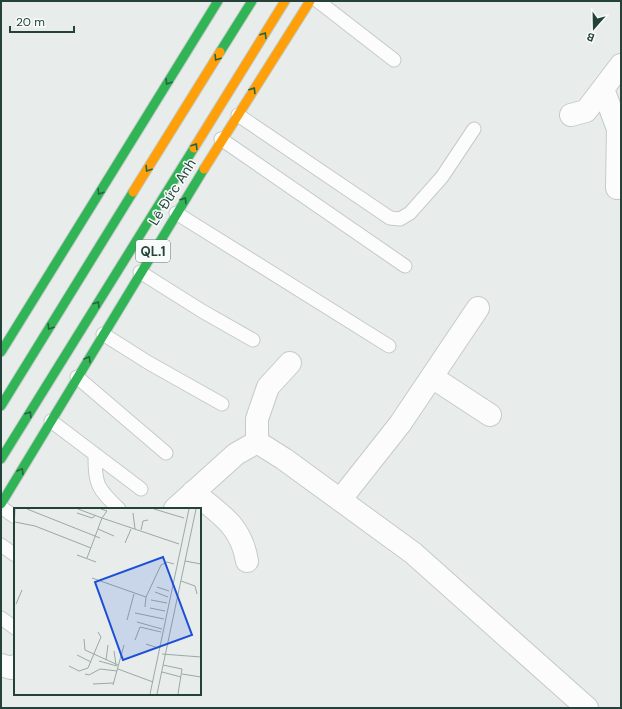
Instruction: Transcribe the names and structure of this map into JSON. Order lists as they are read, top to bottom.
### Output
{
  "streets": {
    "highway": ["Lê Đức Anh", "QL.1"]
  },
  "scale_bar": "20 m",
  "north": "bottom"
}
